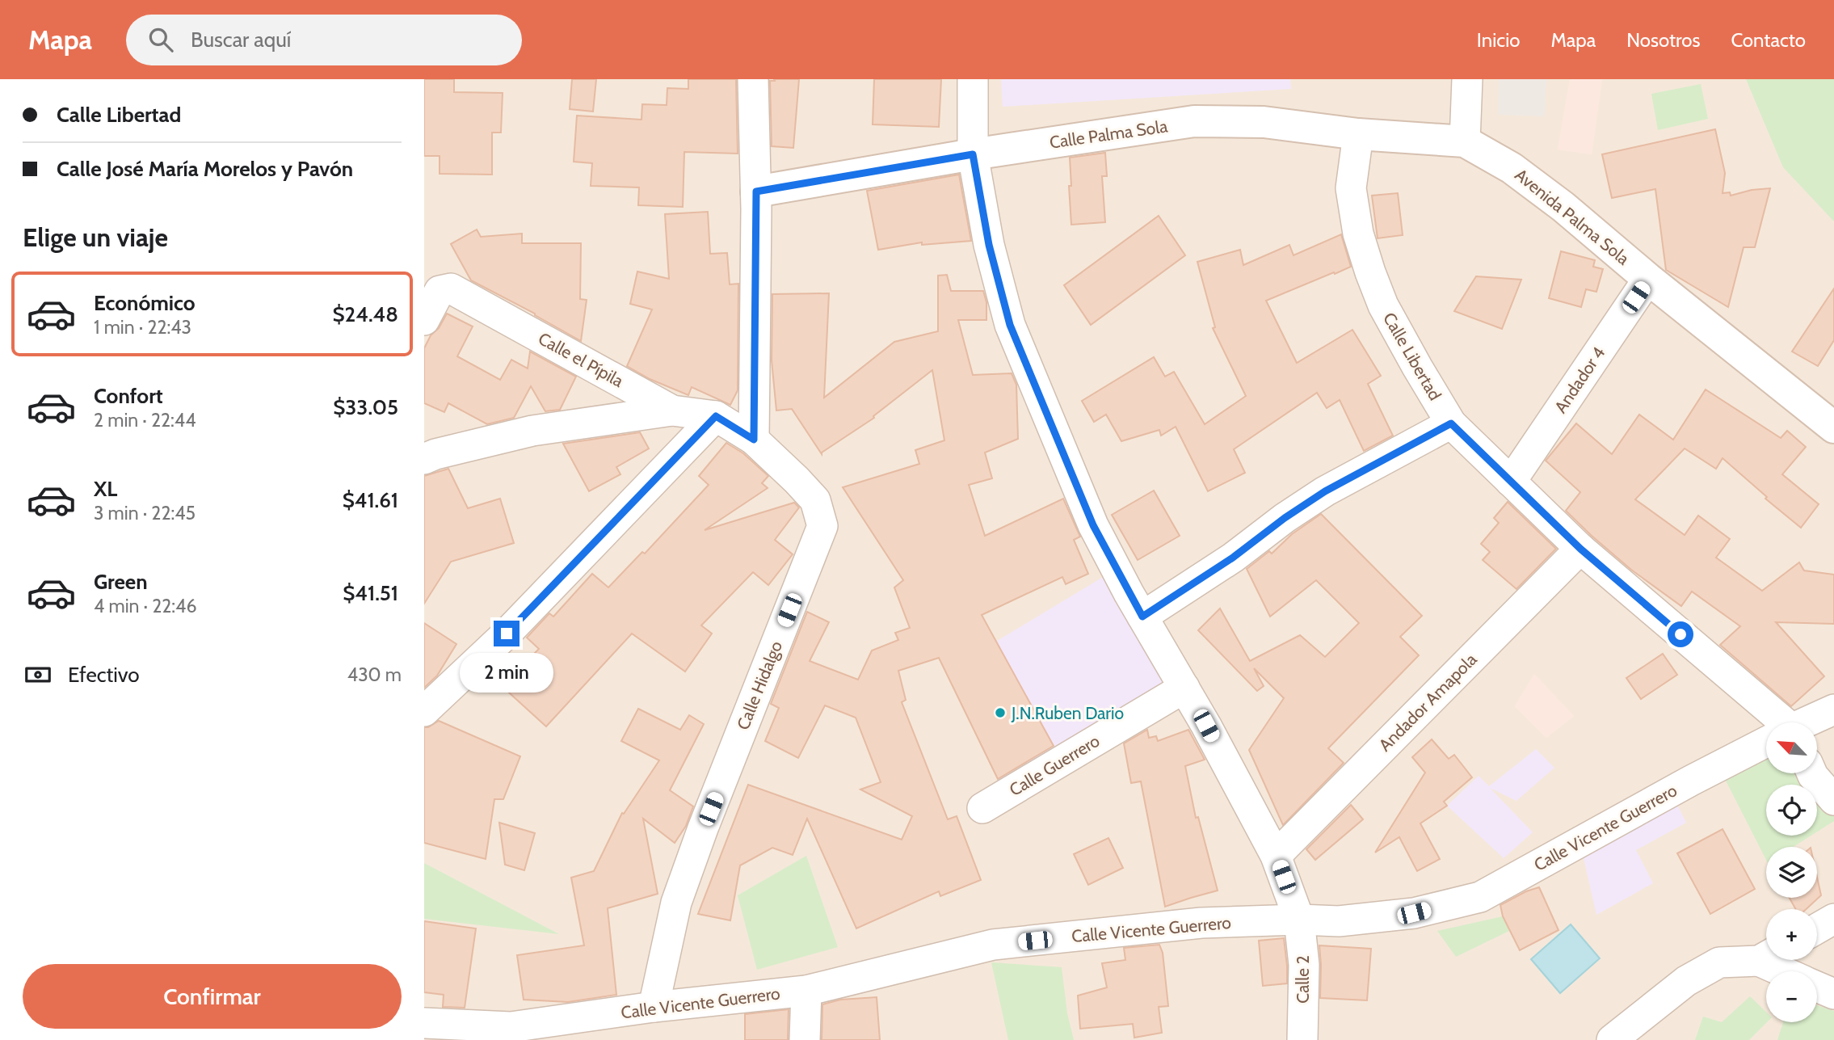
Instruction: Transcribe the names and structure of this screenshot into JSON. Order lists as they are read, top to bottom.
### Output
{
  "streets": {
    "street": [
      "Calle Palma Sola",
      "Avenida Palma Sola",
      "Calle Libertad",
      "Calle el Pípila",
      "Andador 4",
      "Calle Hidalgo",
      "Andador Amapola",
      "Calle Guerrero",
      "Calle Vicente Guerrero",
      "Calle 2"
    ]
  },
  "crossings": [
    ["Calle Palma Sola", "Avenida Palma Sola"],
    ["Calle Palma Sola", "Calle Libertad"],
    ["Calle Palma Sola", "Calle 2"],
    ["Avenida Palma Sola", "Andador 4"],
    ["Calle Libertad", "Andador 4"],
    ["Calle Libertad", "Andador Amapola"],
    ["Calle el Pípila", "Calle Hidalgo"],
    ["Calle Hidalgo", "Calle Vicente Guerrero"],
    ["Andador Amapola", "Calle 2"],
    ["Calle Guerrero", "Calle 2"],
    ["Calle Vicente Guerrero", "Calle 2"]
  ],
  "places": ["J.N.Ruben Dario"],
  "north": "top left",
  "page": {
    "header": "Mapa",
    "search": "Buscar aquí",
    "nav": [
      "Inicio",
      "Mapa",
      "Nosotros",
      "Contacto"
    ],
    "banner": ["Calle Libertad", "Calle José María Morelos y Pavón"],
    "heading": "Elige un viaje",
    "list": [
      {
        "name": "Económico",
        "note": "1 min · 22:43",
        "value": "$24.48"
      },
      {
        "name": "Confort",
        "note": "2 min · 22:44",
        "value": "$33.05"
      },
      {
        "name": "XL",
        "note": "3 min · 22:45",
        "value": "$41.61"
      },
      {
        "name": "Green",
        "note": "4 min · 22:46",
        "value": "$41.51"
      }
    ],
    "pay": ["Efectivo", "430 m"],
    "bubble": "2 min",
    "map_buttons": ["+", "−"],
    "buttons": "Confirmar"
  }
}
